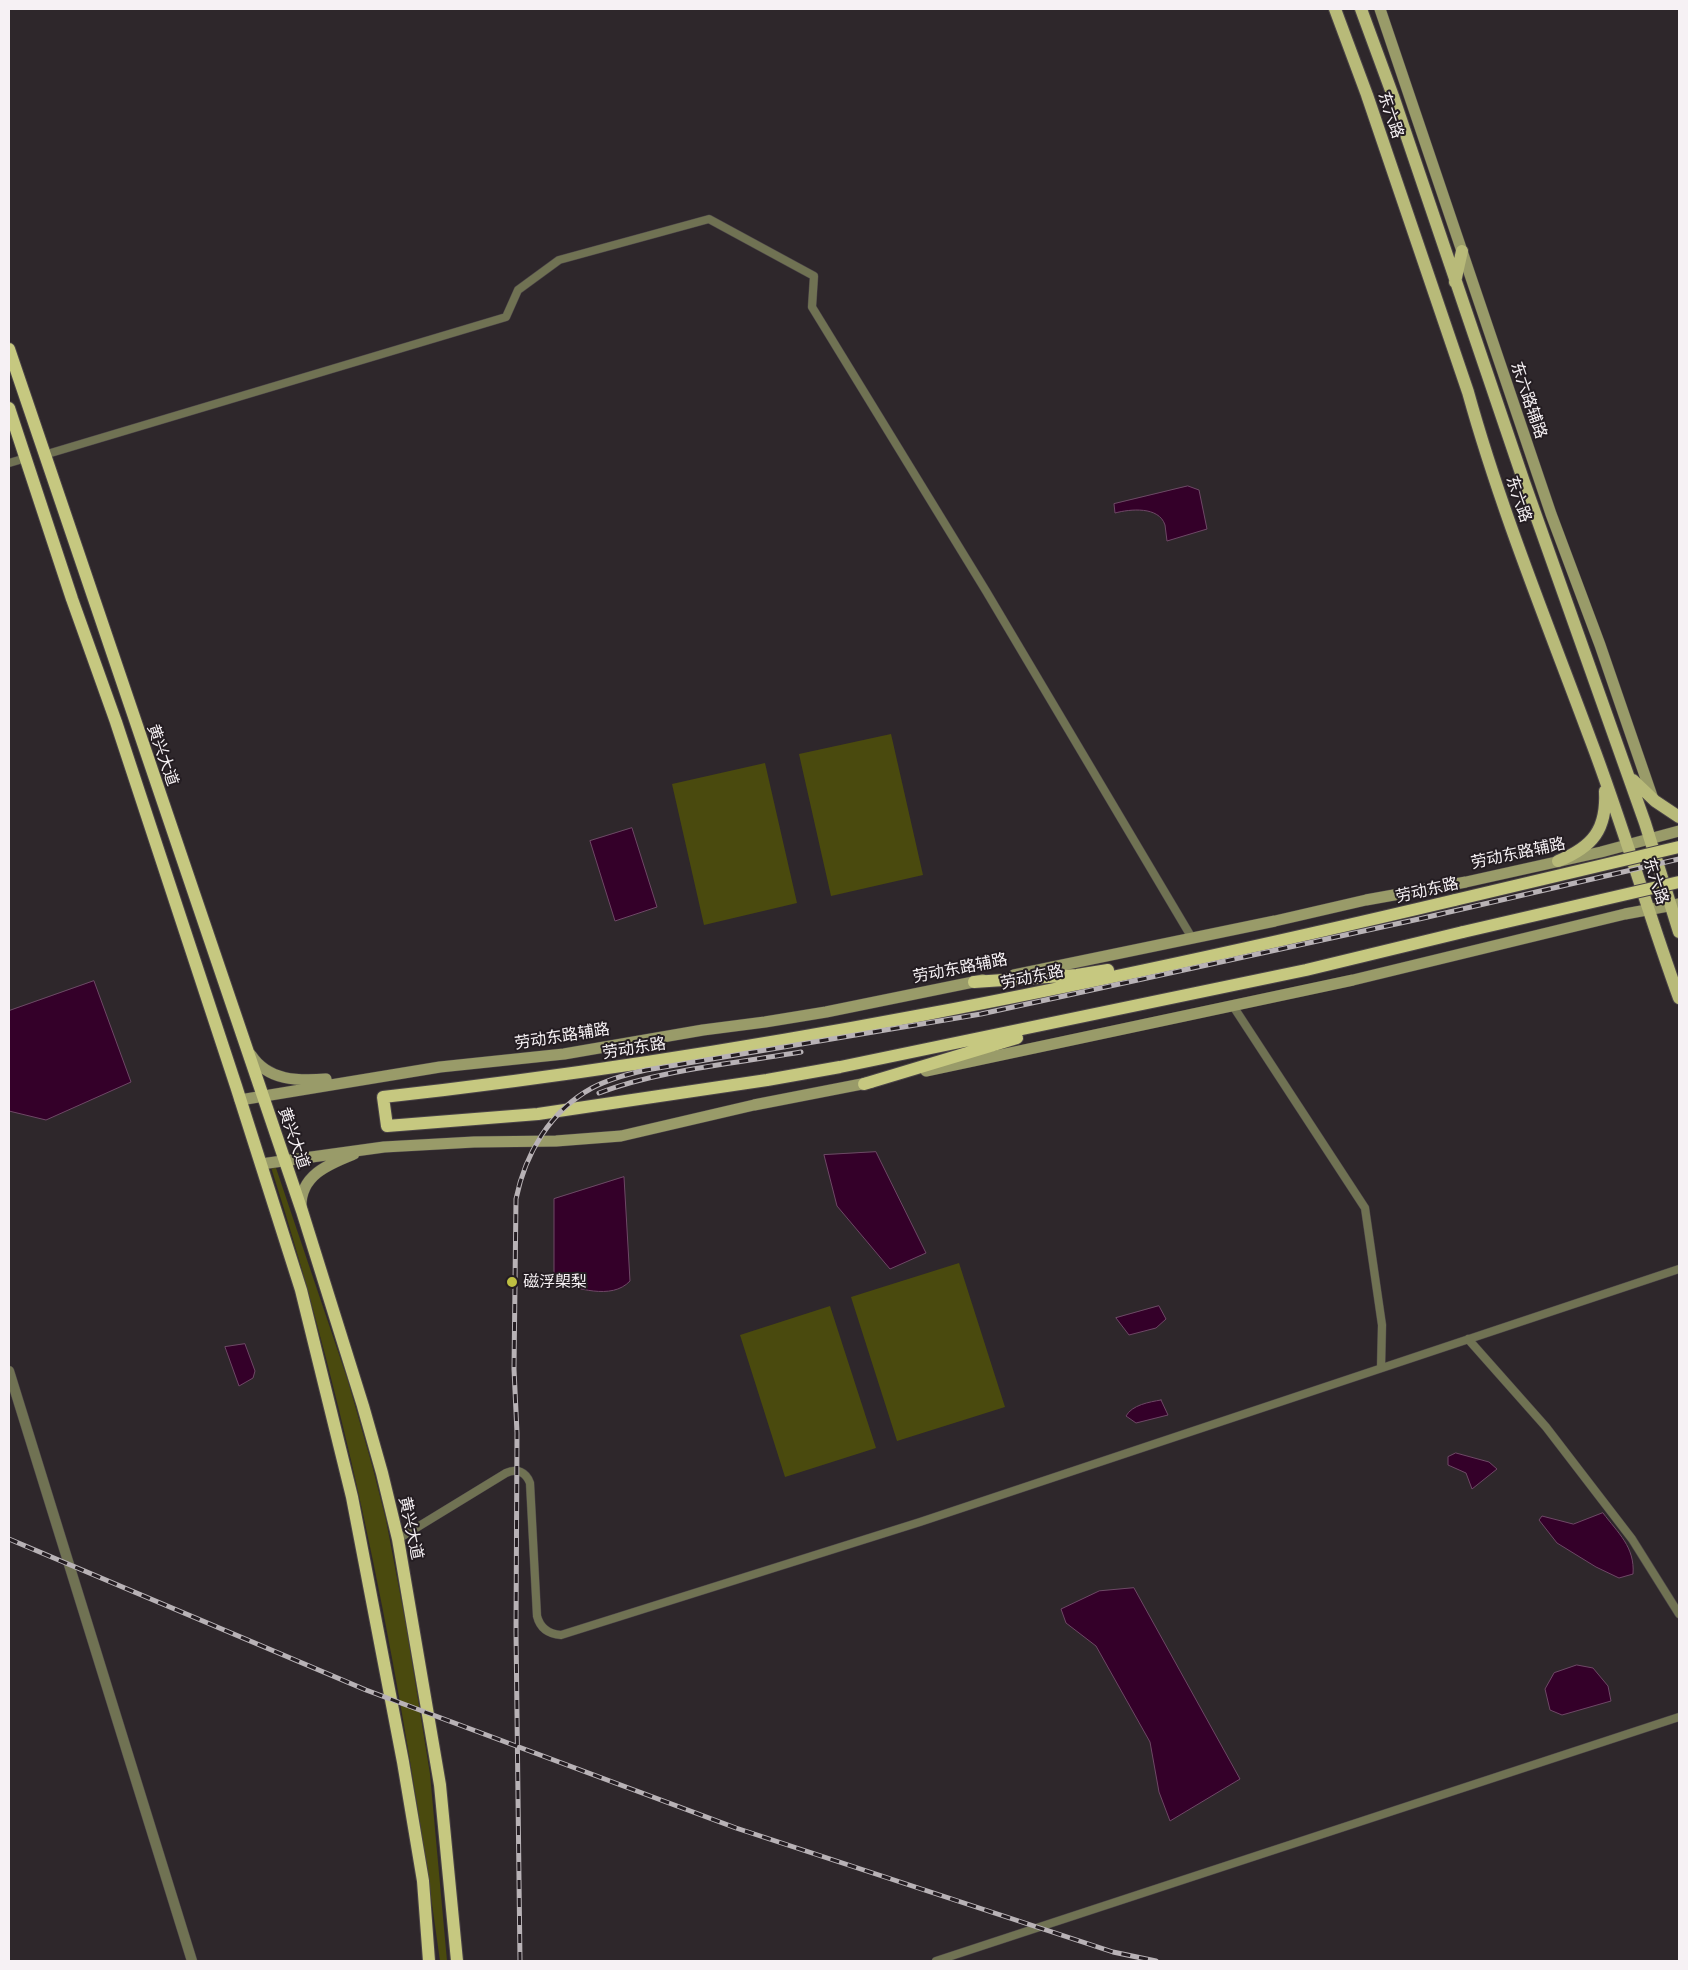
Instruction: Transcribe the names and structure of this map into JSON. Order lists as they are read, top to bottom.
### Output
{
  "streets": {
    "highway": ["黄兴大道", "劳动东路"],
    "main road": ["东六路", "东六路辅路", "劳动东路辅路"]
  },
  "crossings": [
    ["东六路", "劳动东路辅路"],
    ["黄兴大道", "劳动东路辅路"]
  ],
  "places": ["磁浮㮾梨"]
}
